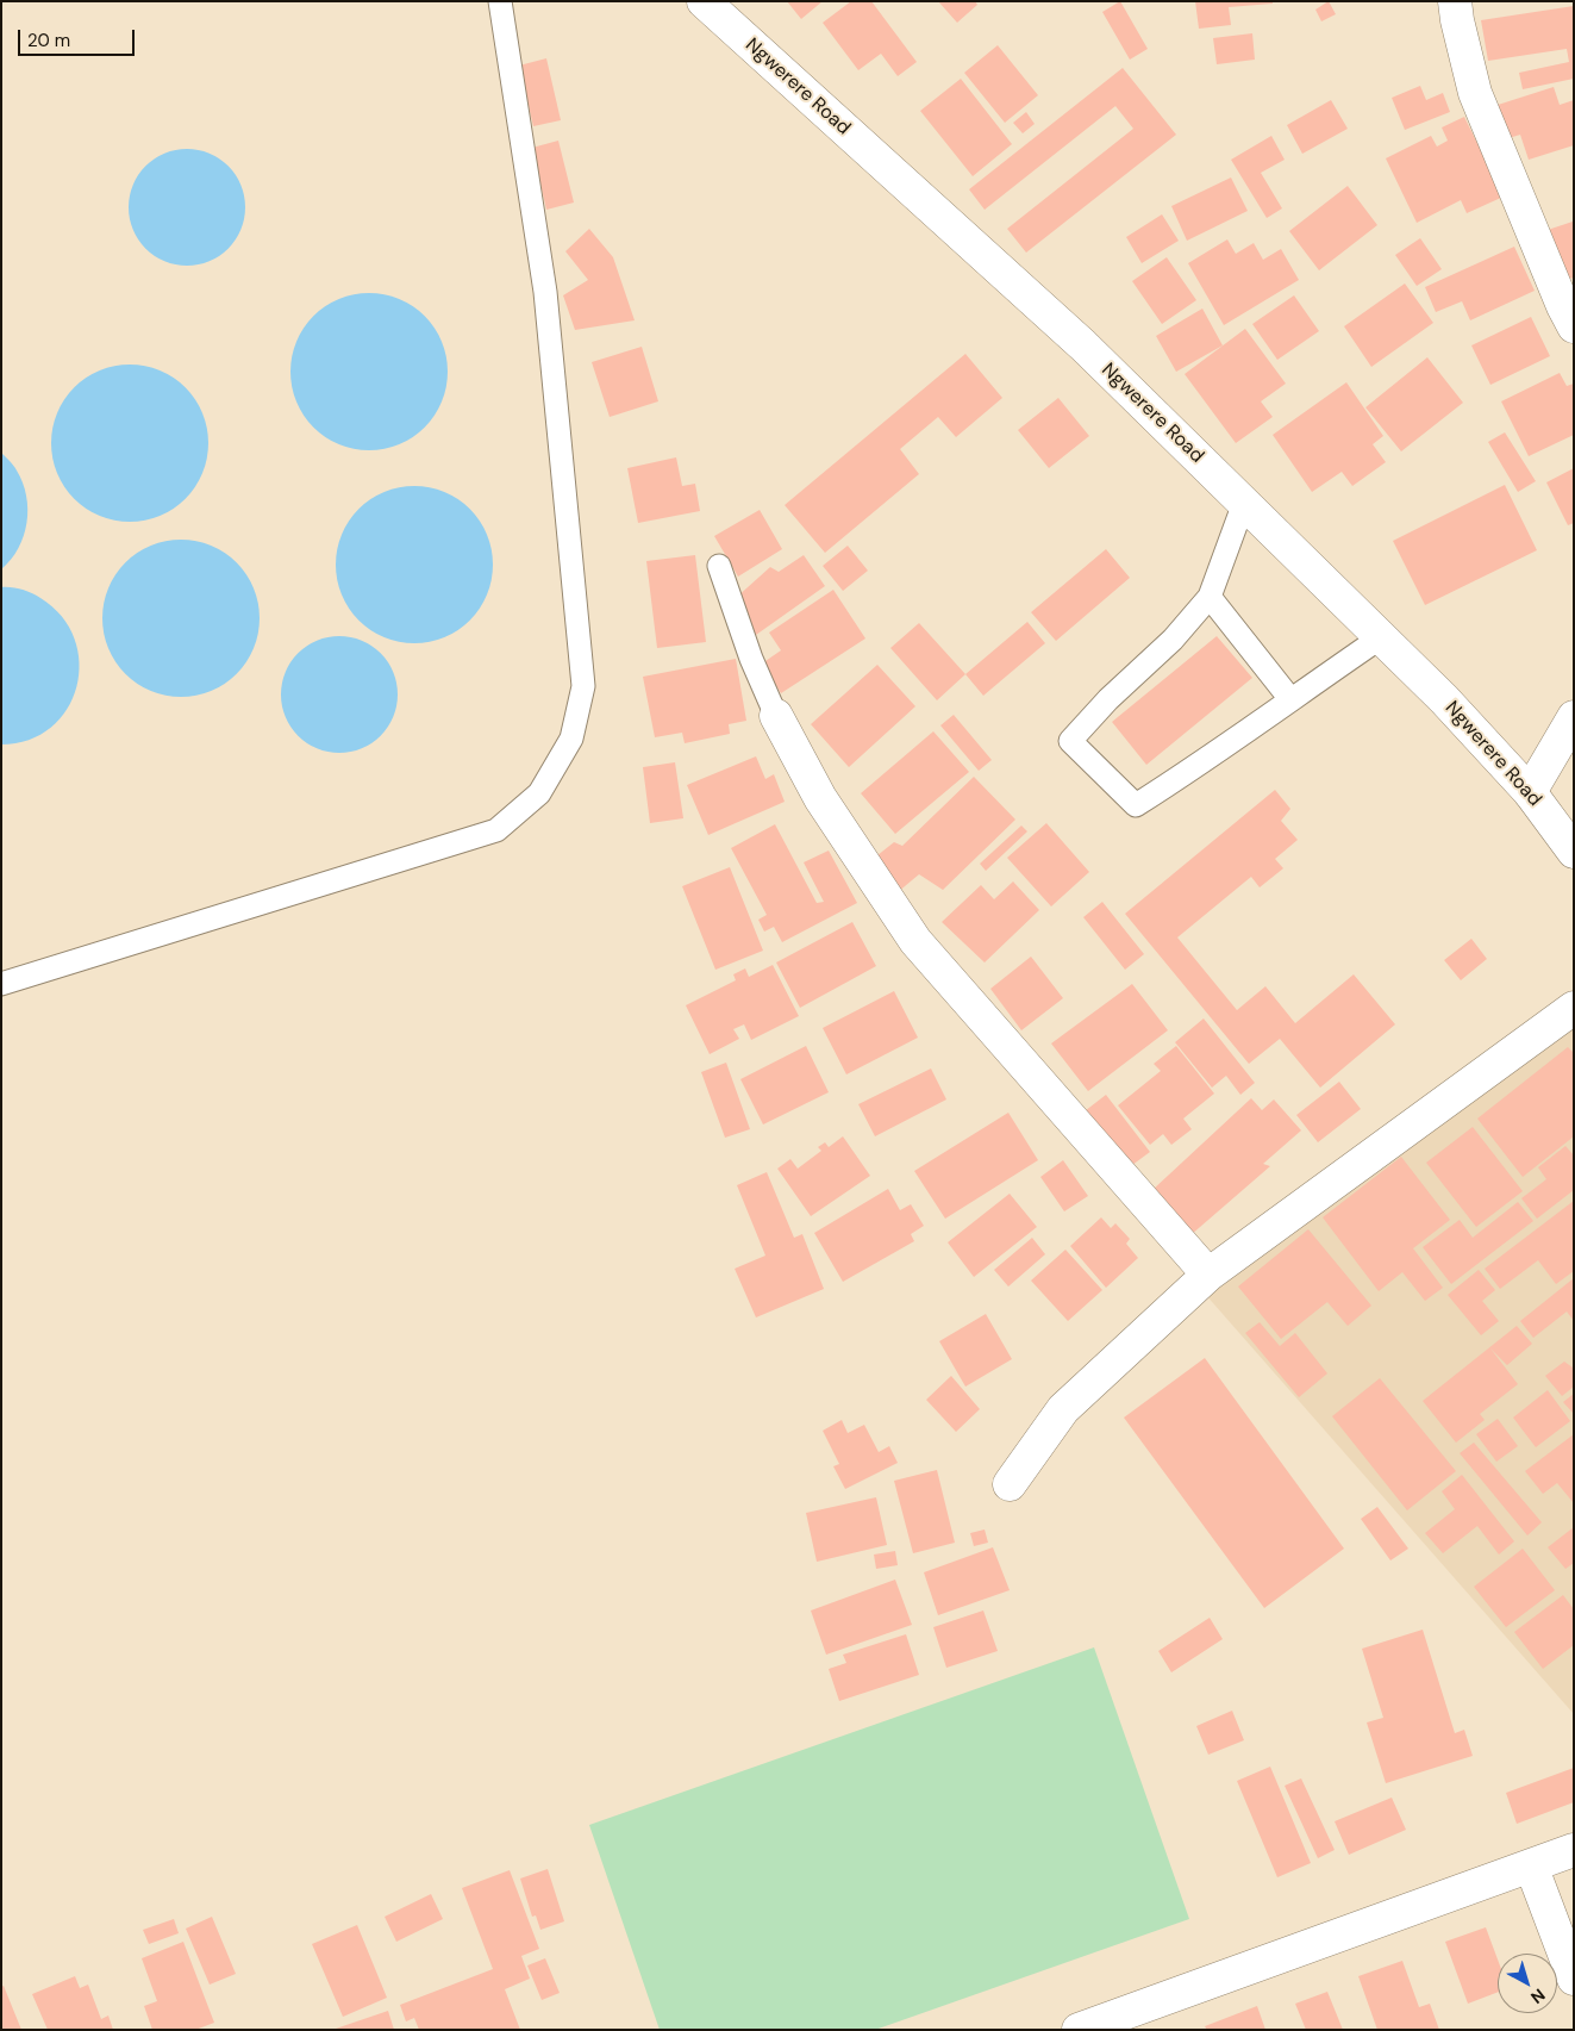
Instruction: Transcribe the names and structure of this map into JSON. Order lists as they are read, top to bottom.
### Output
{
  "streets": {
    "street": ["Ngwerere Road"]
  },
  "scale_bar": "20 m",
  "north": "bottom right"
}
